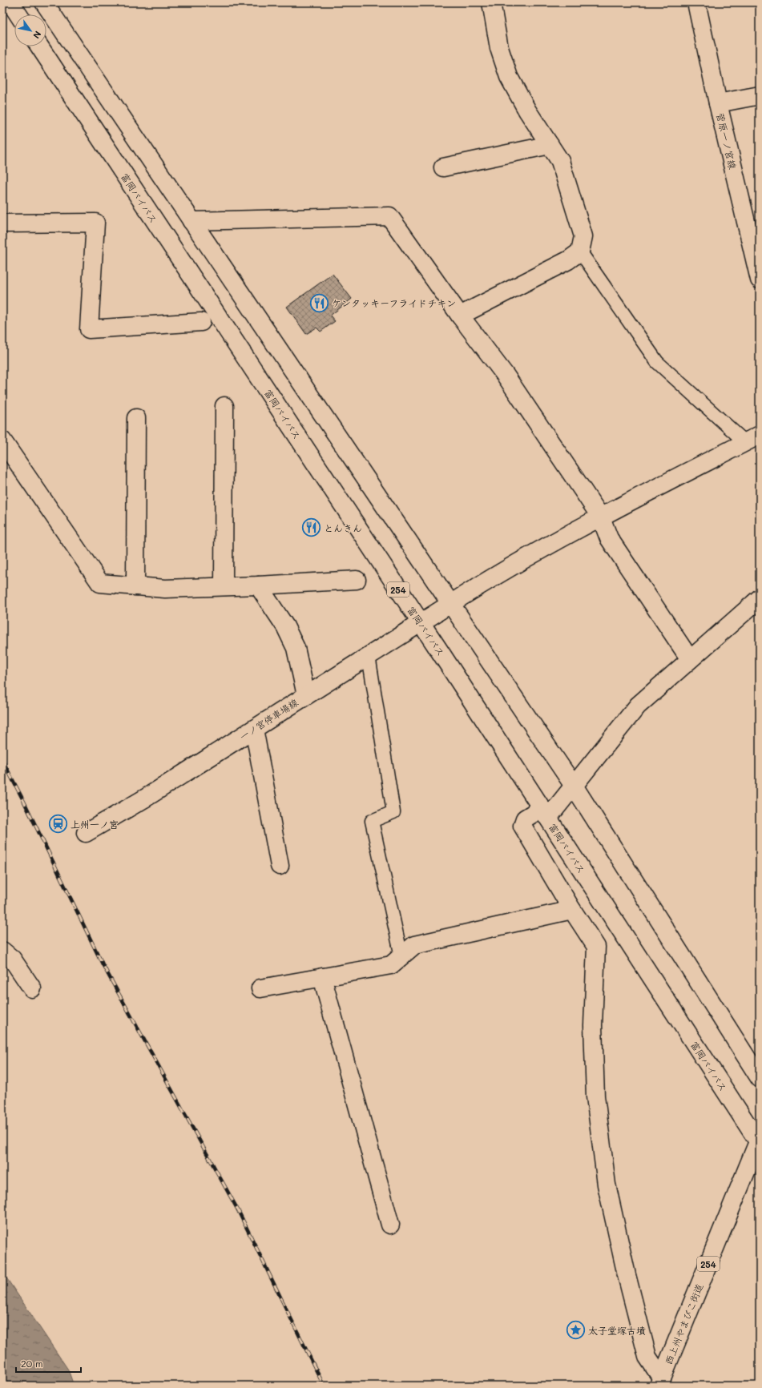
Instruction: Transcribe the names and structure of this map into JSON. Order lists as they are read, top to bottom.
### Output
{
  "streets": {
    "main road": [
      "菅原一ノ宮線",
      "富岡バイパス",
      "254",
      "一ノ宮停車場線",
      "西上州やまびこ街道"
    ]
  },
  "crossings": [
    ["富岡バイパス", "一ノ宮停車場線"],
    ["富岡バイパス", "西上州やまびこ街道"]
  ],
  "places": {
    "restaurant": ["ケンタッキーフライドチキン", "とんきん"],
    "station": ["上州一ノ宮"],
    "place": ["太子堂塚古墳"]
  },
  "scale_bar": "20 m",
  "north": "bottom right"
}
